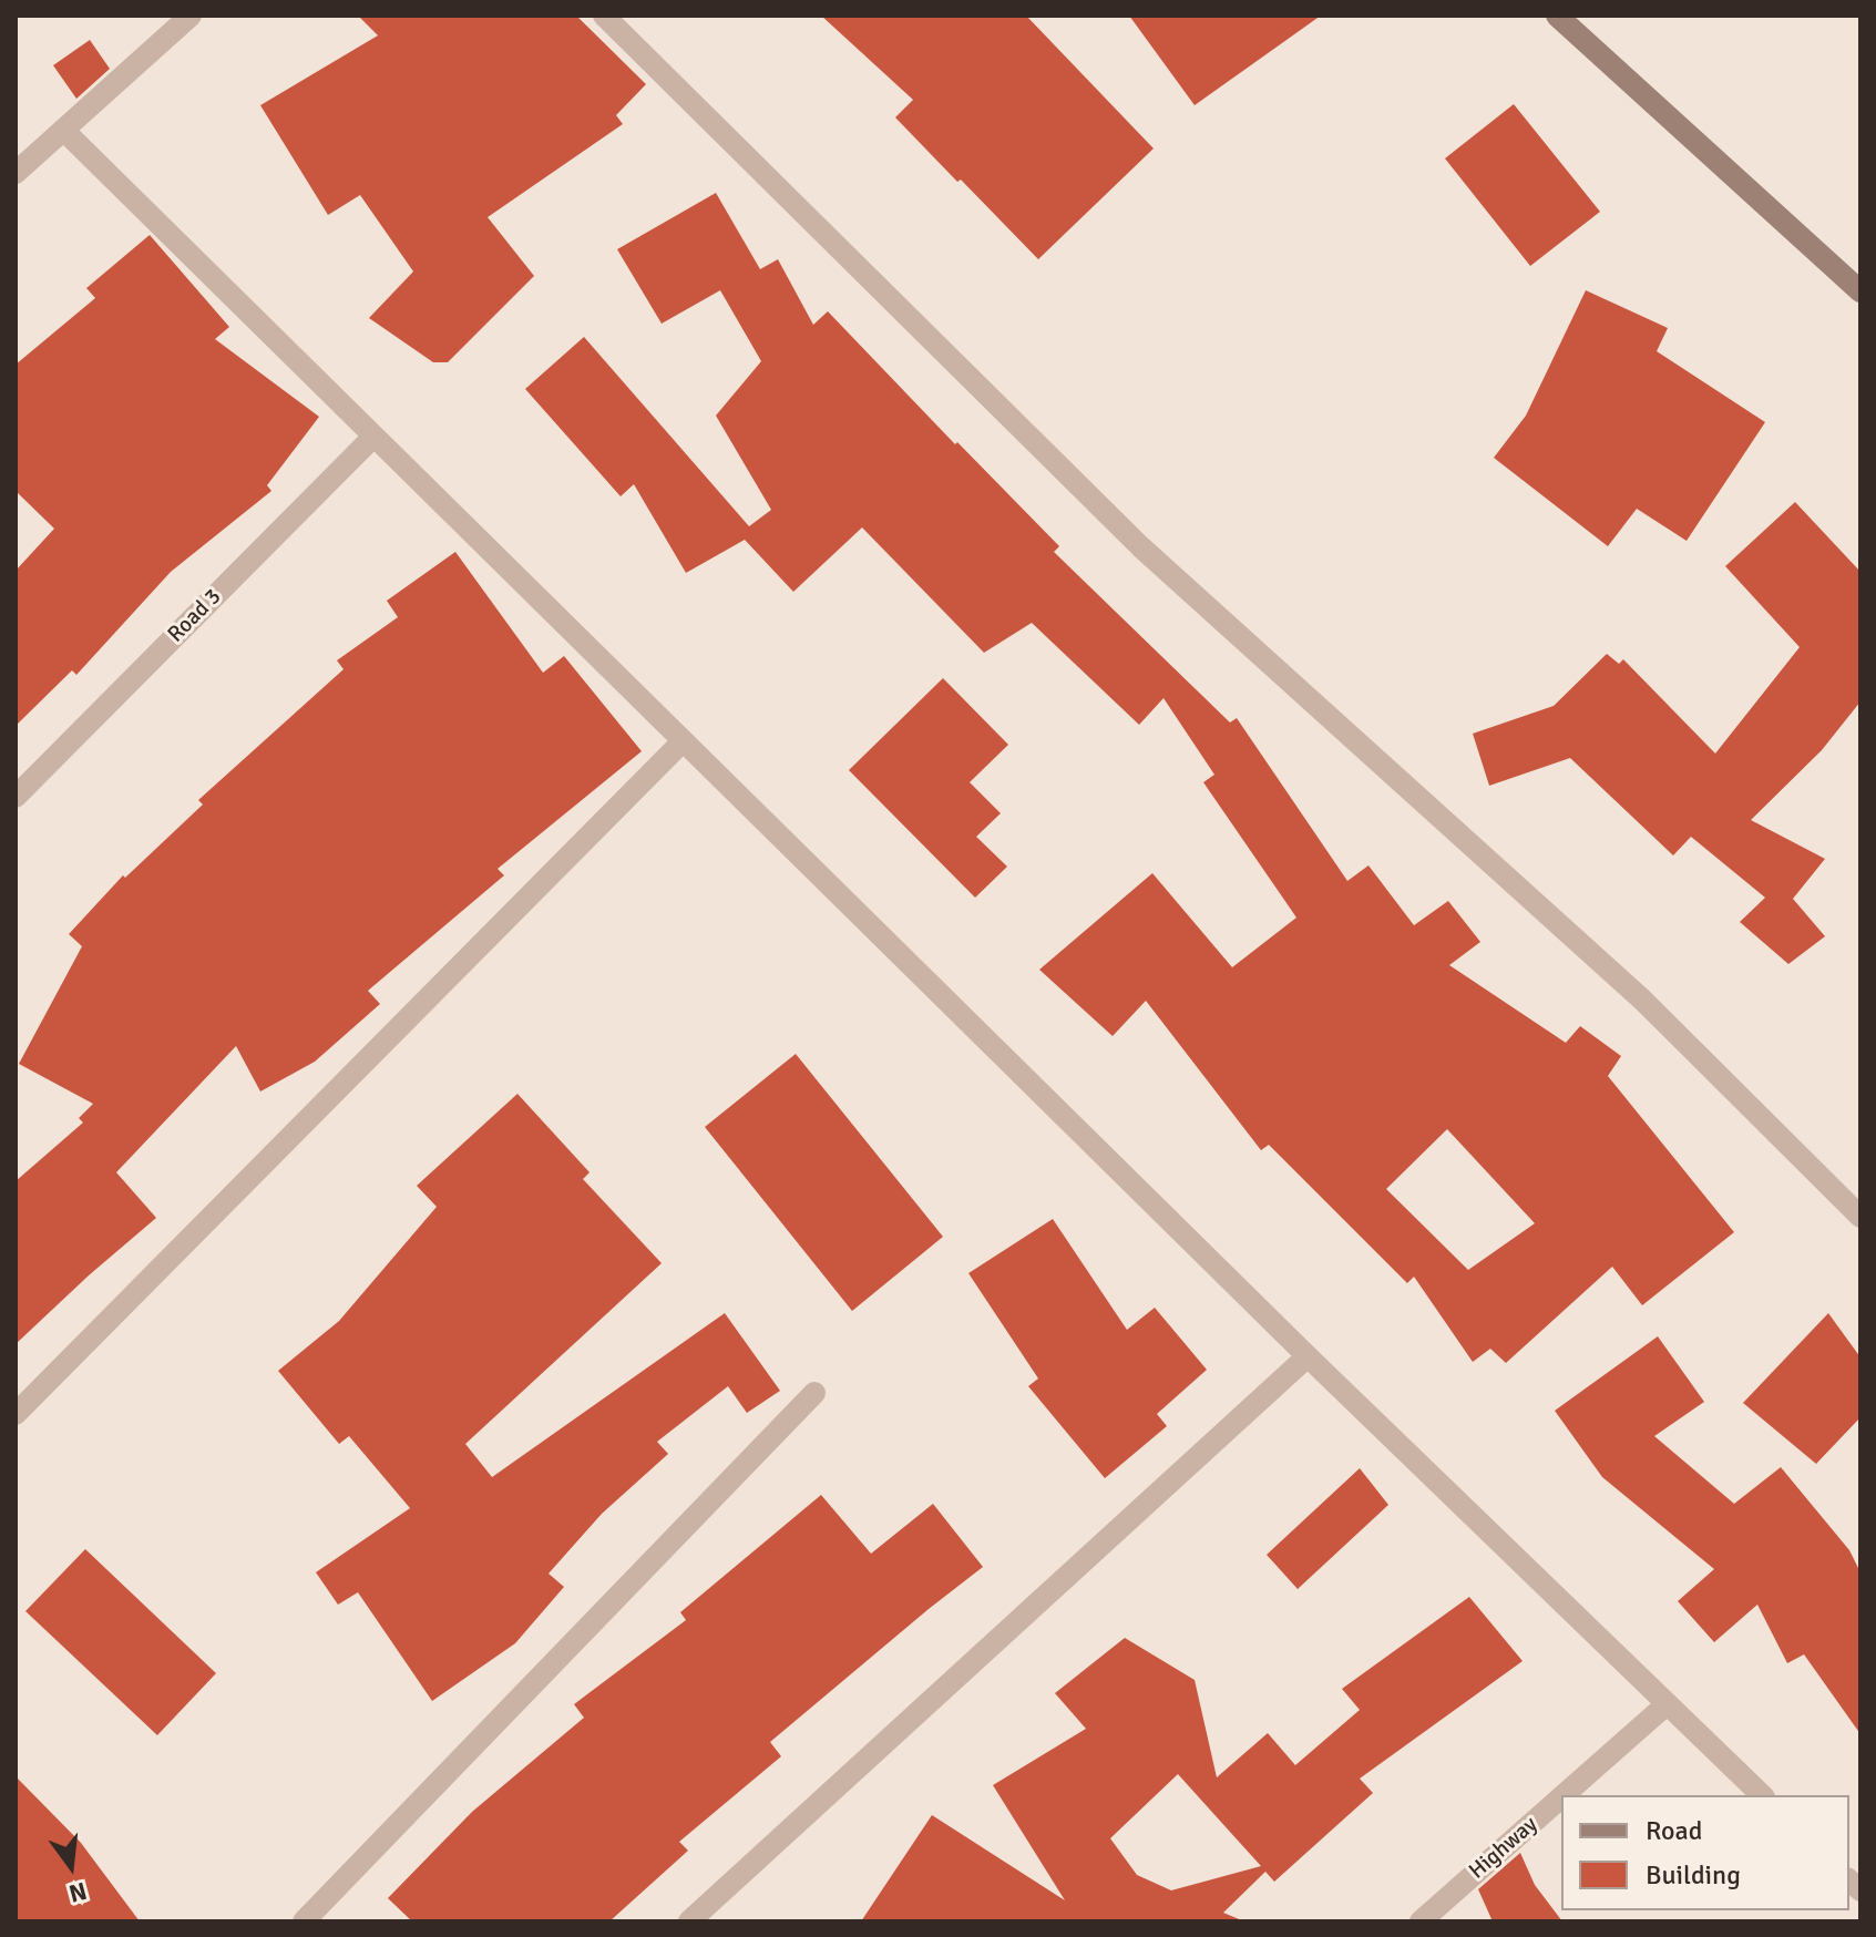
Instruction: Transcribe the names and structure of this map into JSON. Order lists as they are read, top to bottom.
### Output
{
  "streets": {
    "street": ["Road 3", "Highway"]
  },
  "legend": ["Road", "Building"],
  "north": "bottom"
}
